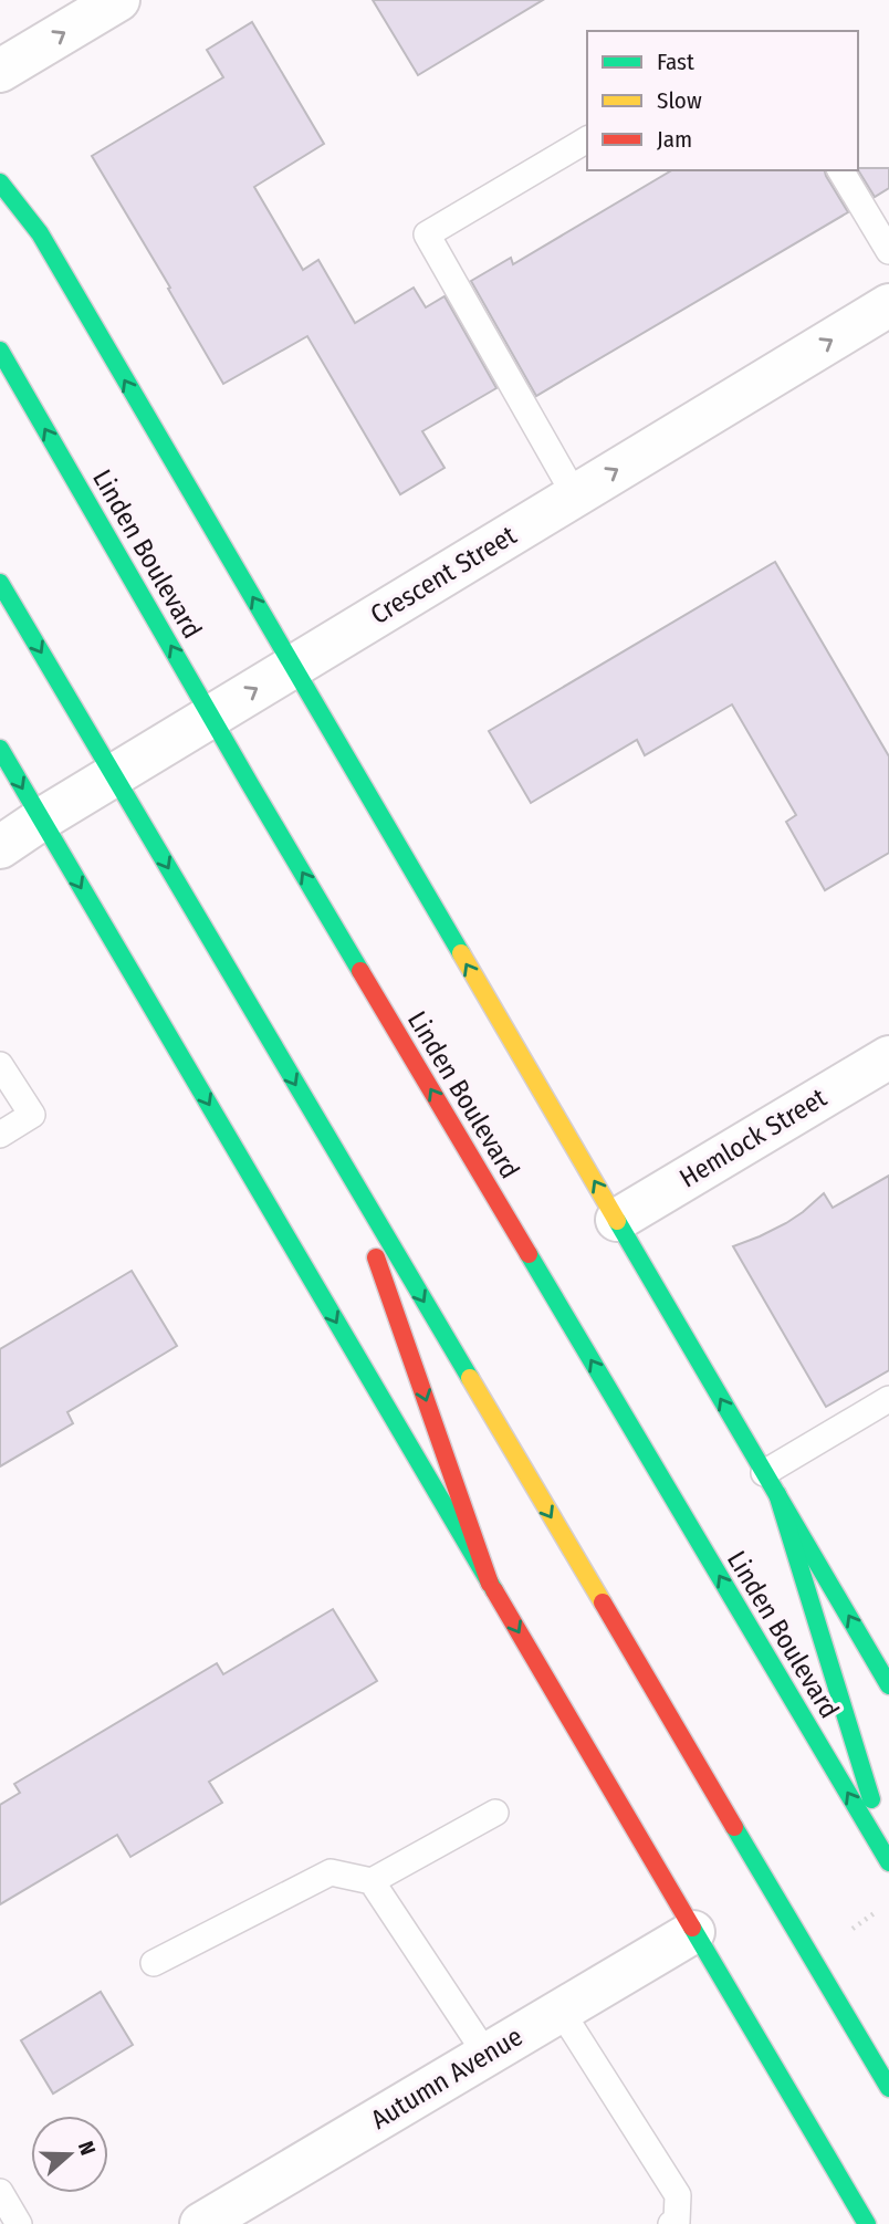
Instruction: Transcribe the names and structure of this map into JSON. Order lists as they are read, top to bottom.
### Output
{
  "streets": {
    "main road": ["Linden Boulevard"],
    "street": ["Crescent Street", "Hemlock Street", "Autumn Avenue"]
  },
  "crossings": [
    ["Linden Boulevard", "Crescent Street"]
  ],
  "one_way": ["Crescent Street"],
  "legend": ["Fast", "Slow", "Jam"],
  "north": "right"
}
